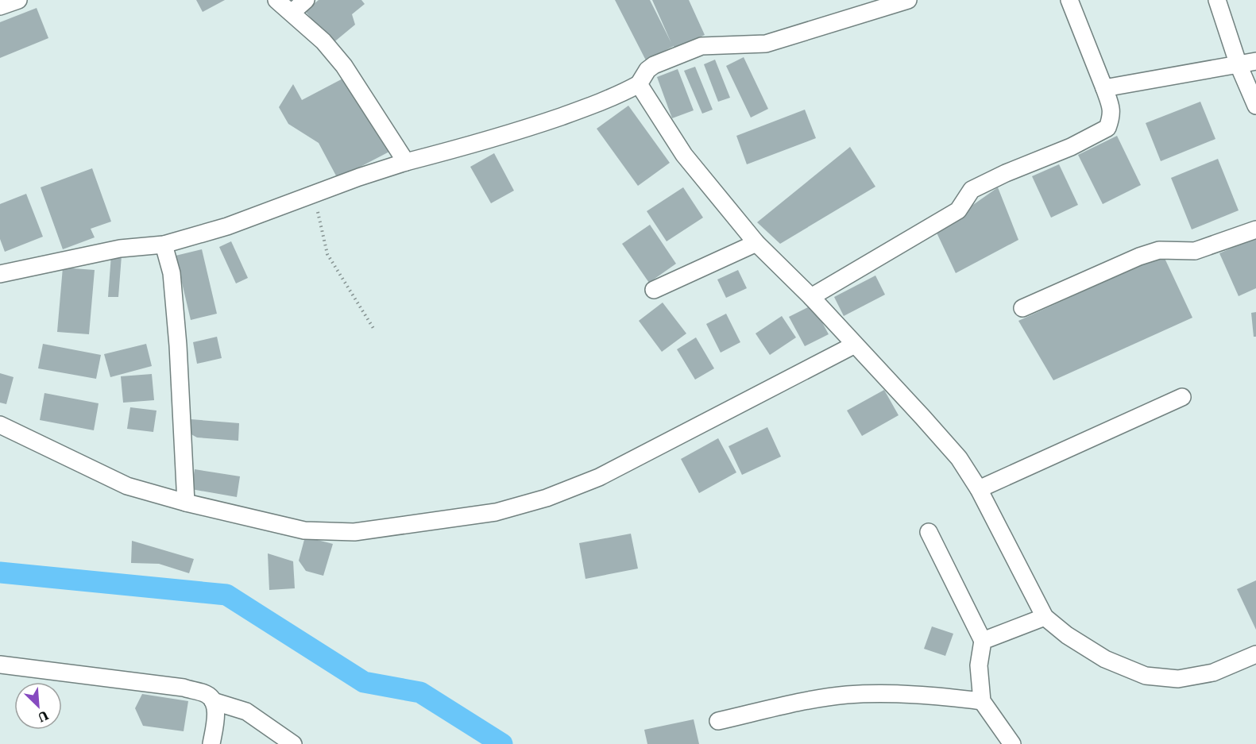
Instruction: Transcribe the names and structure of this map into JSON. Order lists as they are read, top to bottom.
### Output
{
  "north": "bottom right"
}
